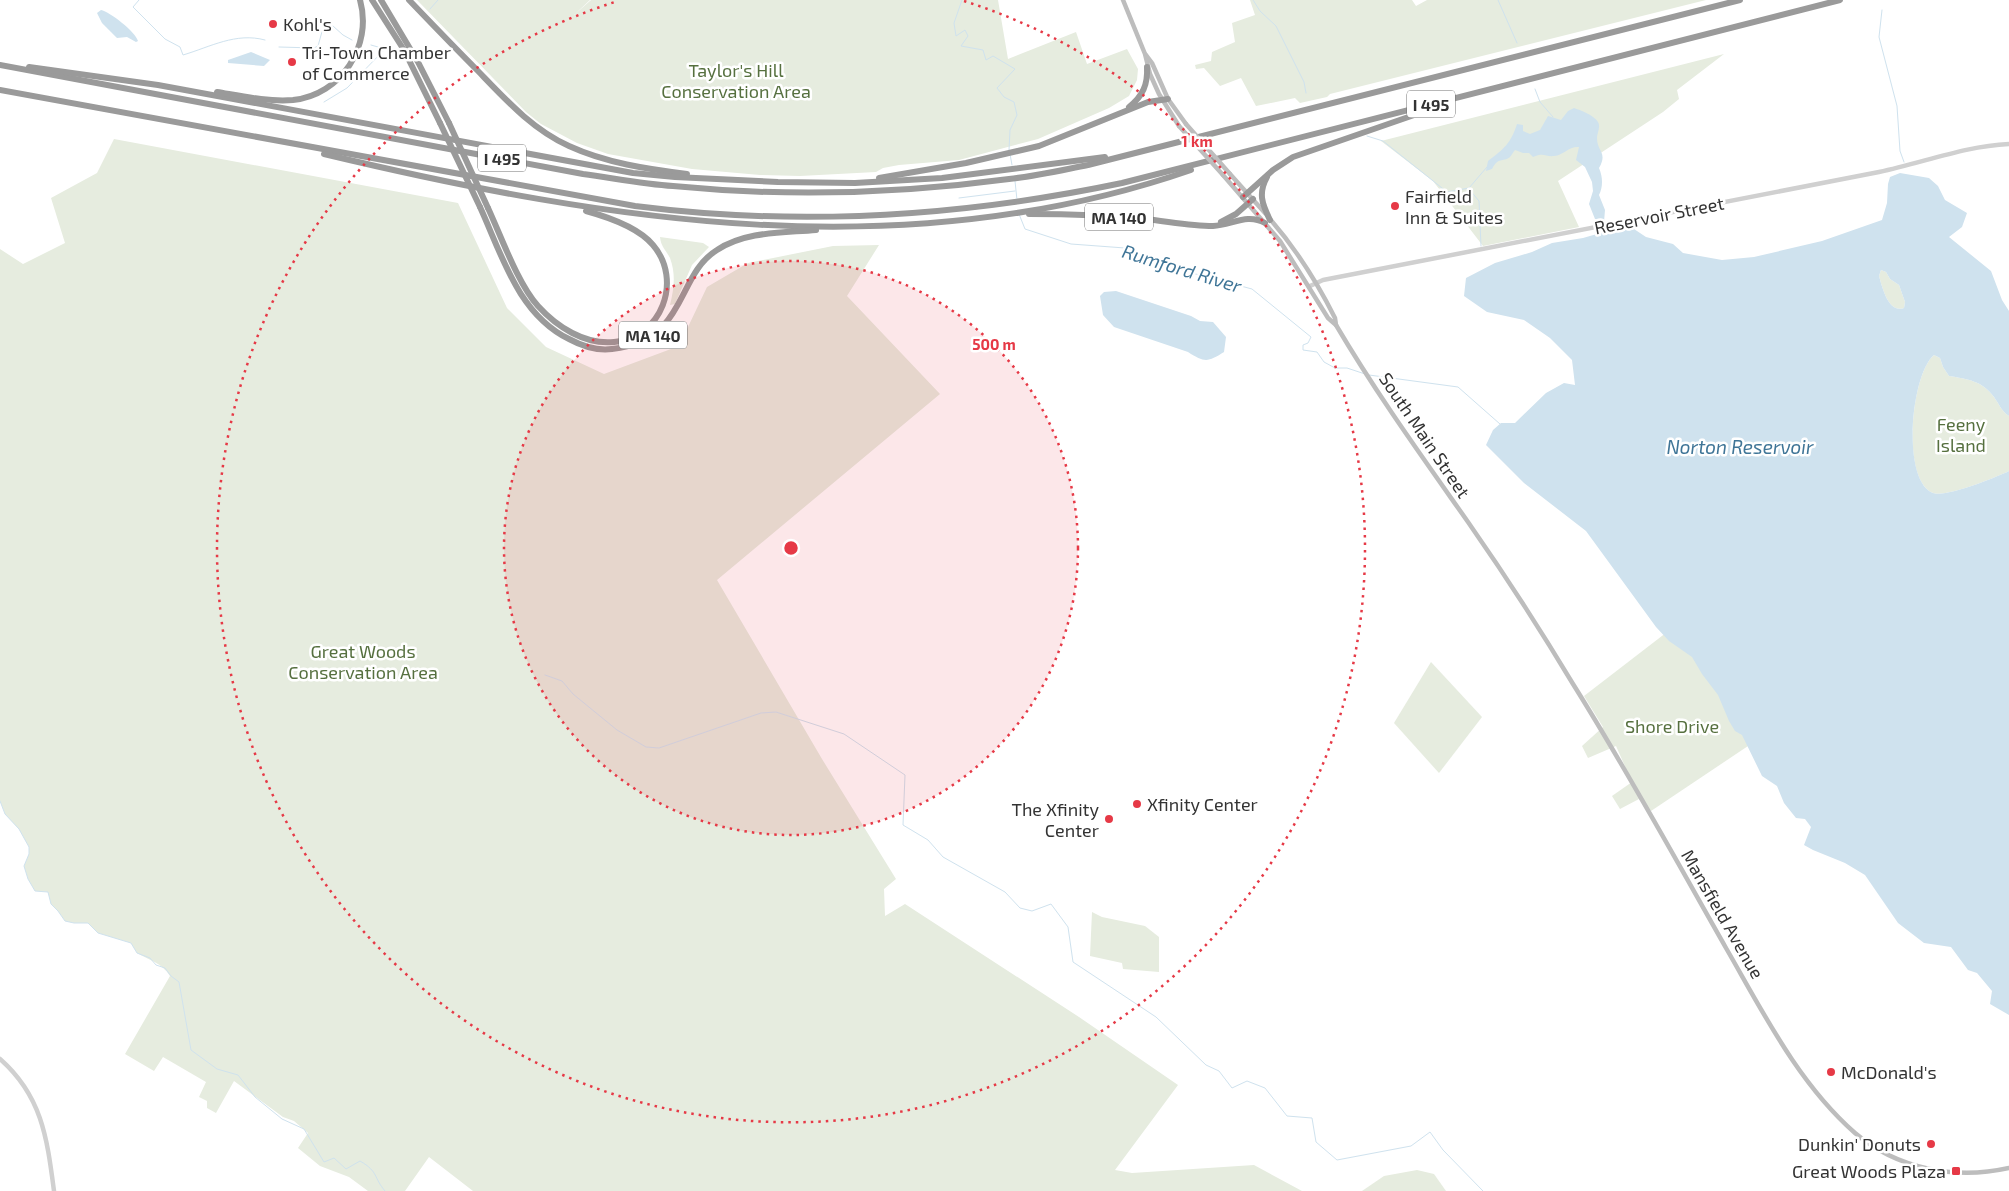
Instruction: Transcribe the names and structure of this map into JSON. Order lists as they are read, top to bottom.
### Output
{
  "streets": {
    "highway": ["I 495", "MA 140"],
    "main road": ["South Main Street", "Mansfield Avenue"],
    "street": ["Reservoir Street"]
  },
  "crossings": [
    ["Reservoir Street", "South Main Street"],
    ["MA 140", "South Main Street"],
    ["South Main Street", "Mansfield Avenue"]
  ],
  "water": ["Rumford River", "Norton Reservoir"],
  "parks": [
    "Taylor's Hill Conservation Area",
    "Feeny Island",
    "Great Woods Conservation Area",
    "Shore Drive"
  ],
  "places": {
    "other": [
      "Kohl's",
      "Tri-Town Chamber of Commerce",
      "Fairfield Inn & Suites",
      "Xfinity Center",
      "The Xfinity Center",
      "McDonald's",
      "Dunkin' Donuts"
    ],
    "transit": ["Great Woods Plaza"]
  },
  "rings": ["1 km", "500 m"]
}
